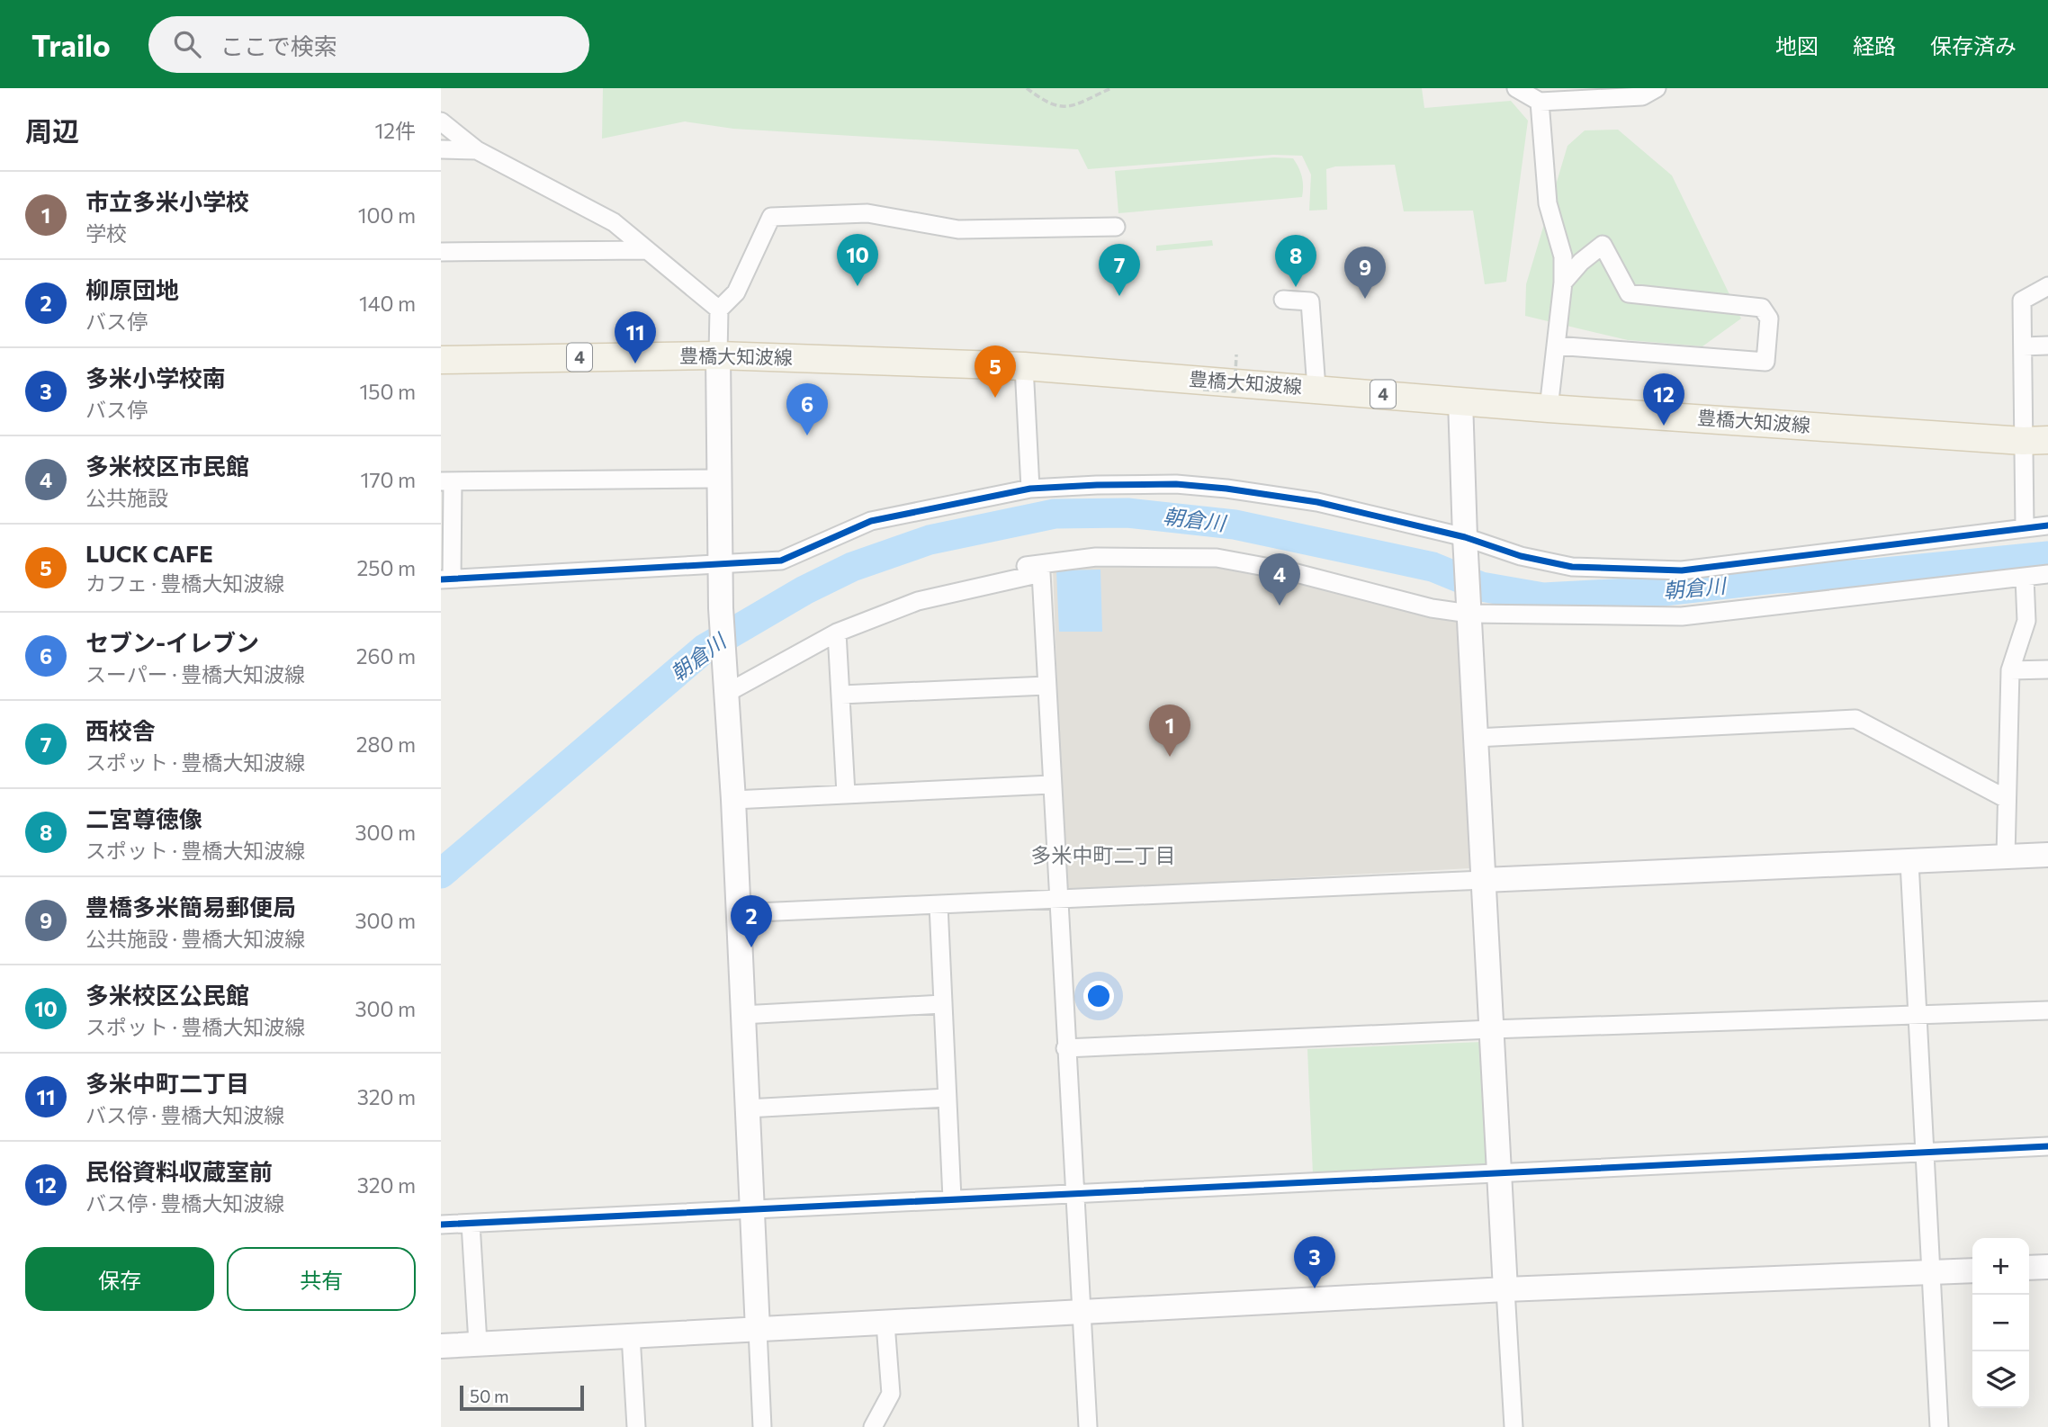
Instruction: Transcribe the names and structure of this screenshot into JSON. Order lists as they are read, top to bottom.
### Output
{
  "streets": {
    "main road": ["4", "豊橋大知波線"]
  },
  "districts": ["多米中町二丁目"],
  "water": ["朝倉川"],
  "scale_bar": "50 m",
  "page": {
    "header": "Trailo",
    "search": "ここで検索",
    "nav": ["地図", "経路", "保存済み"],
    "heading": ["周辺", "12件"],
    "list": [
      {
        "mark": "1",
        "name": "市立多米小学校",
        "note": "学校",
        "value": "100 m"
      },
      {
        "mark": "2",
        "name": "柳原団地",
        "note": "バス停",
        "value": "140 m"
      },
      {
        "mark": "3",
        "name": "多米小学校南",
        "note": "バス停",
        "value": "150 m"
      },
      {
        "mark": "4",
        "name": "多米校区市民館",
        "note": "公共施設",
        "value": "170 m"
      },
      {
        "mark": "5",
        "name": "LUCK CAFE",
        "note": "カフェ · 豊橋大知波線",
        "value": "250 m"
      },
      {
        "mark": "6",
        "name": "セブン-イレブン",
        "note": "スーパー · 豊橋大知波線",
        "value": "260 m"
      },
      {
        "mark": "7",
        "name": "西校舎",
        "note": "スポット · 豊橋大知波線",
        "value": "280 m"
      },
      {
        "mark": "8",
        "name": "二宮尊徳像",
        "note": "スポット · 豊橋大知波線",
        "value": "300 m"
      },
      {
        "mark": "9",
        "name": "豊橋多米簡易郵便局",
        "note": "公共施設 · 豊橋大知波線",
        "value": "300 m"
      },
      {
        "mark": "10",
        "name": "多米校区公民館",
        "note": "スポット · 豊橋大知波線",
        "value": "300 m"
      },
      {
        "mark": "11",
        "name": "多米中町二丁目",
        "note": "バス停 · 豊橋大知波線",
        "value": "320 m"
      },
      {
        "mark": "12",
        "name": "民俗資料収蔵室前",
        "note": "バス停 · 豊橋大知波線",
        "value": "320 m"
      }
    ],
    "pins": [
      "10",
      "8",
      "7",
      "9",
      "11",
      "5",
      "12",
      "6",
      "4",
      "1",
      "2",
      "3"
    ],
    "buttons": ["保存", "共有"],
    "map_buttons": ["+", "−"],
    "scale": "50 m"
  }
}
